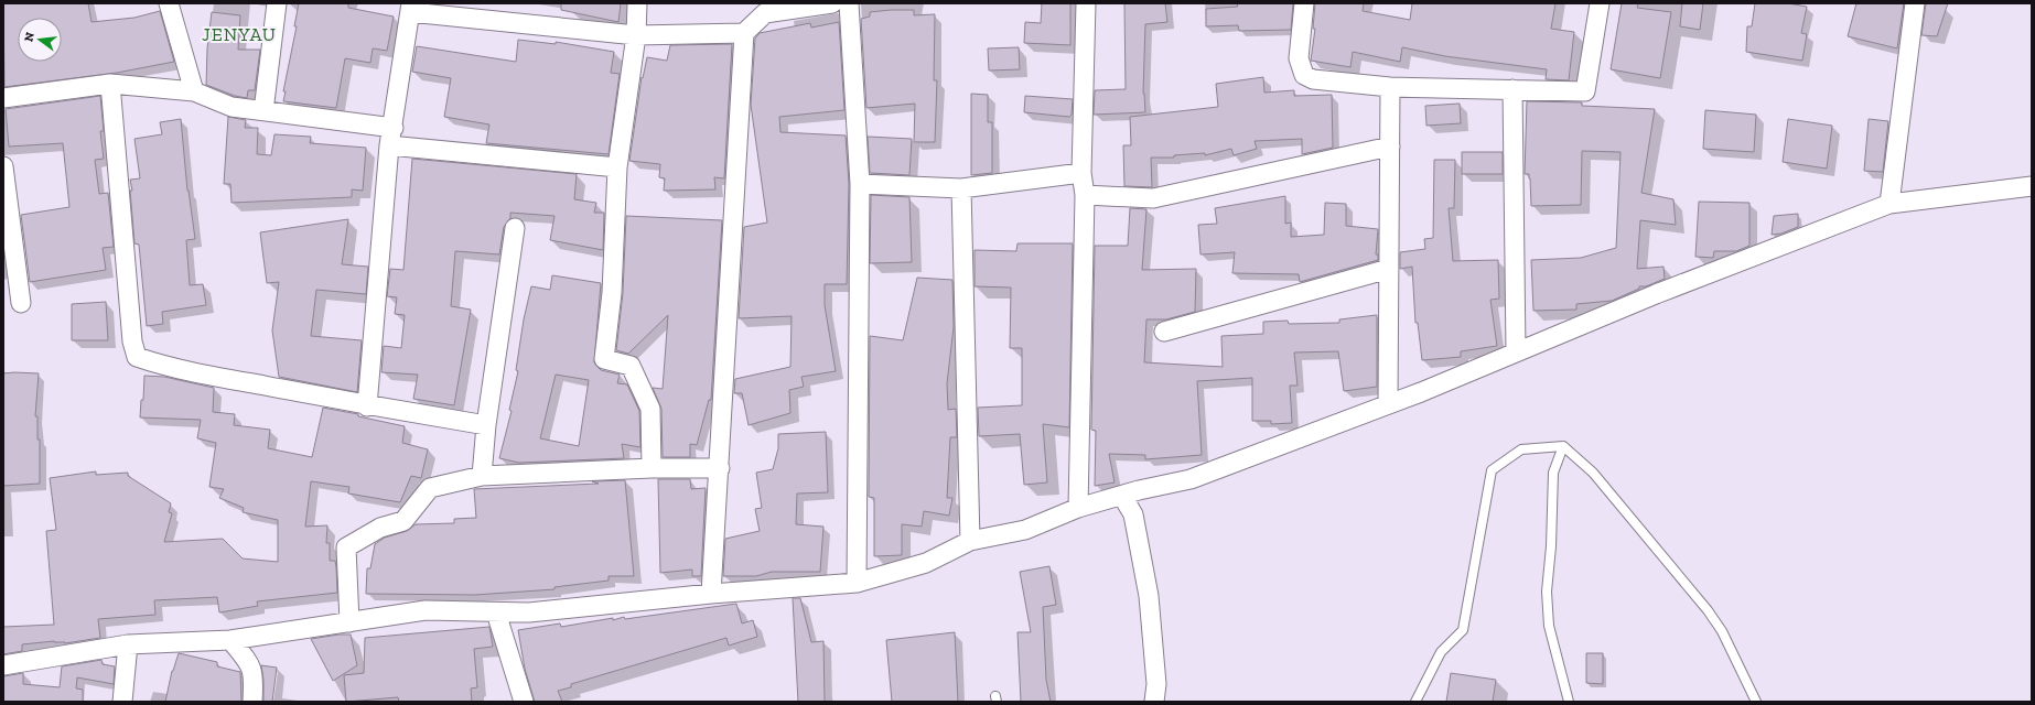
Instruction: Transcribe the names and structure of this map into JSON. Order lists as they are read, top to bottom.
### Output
{
  "districts": ["JENYAU"],
  "north": "left"
}
